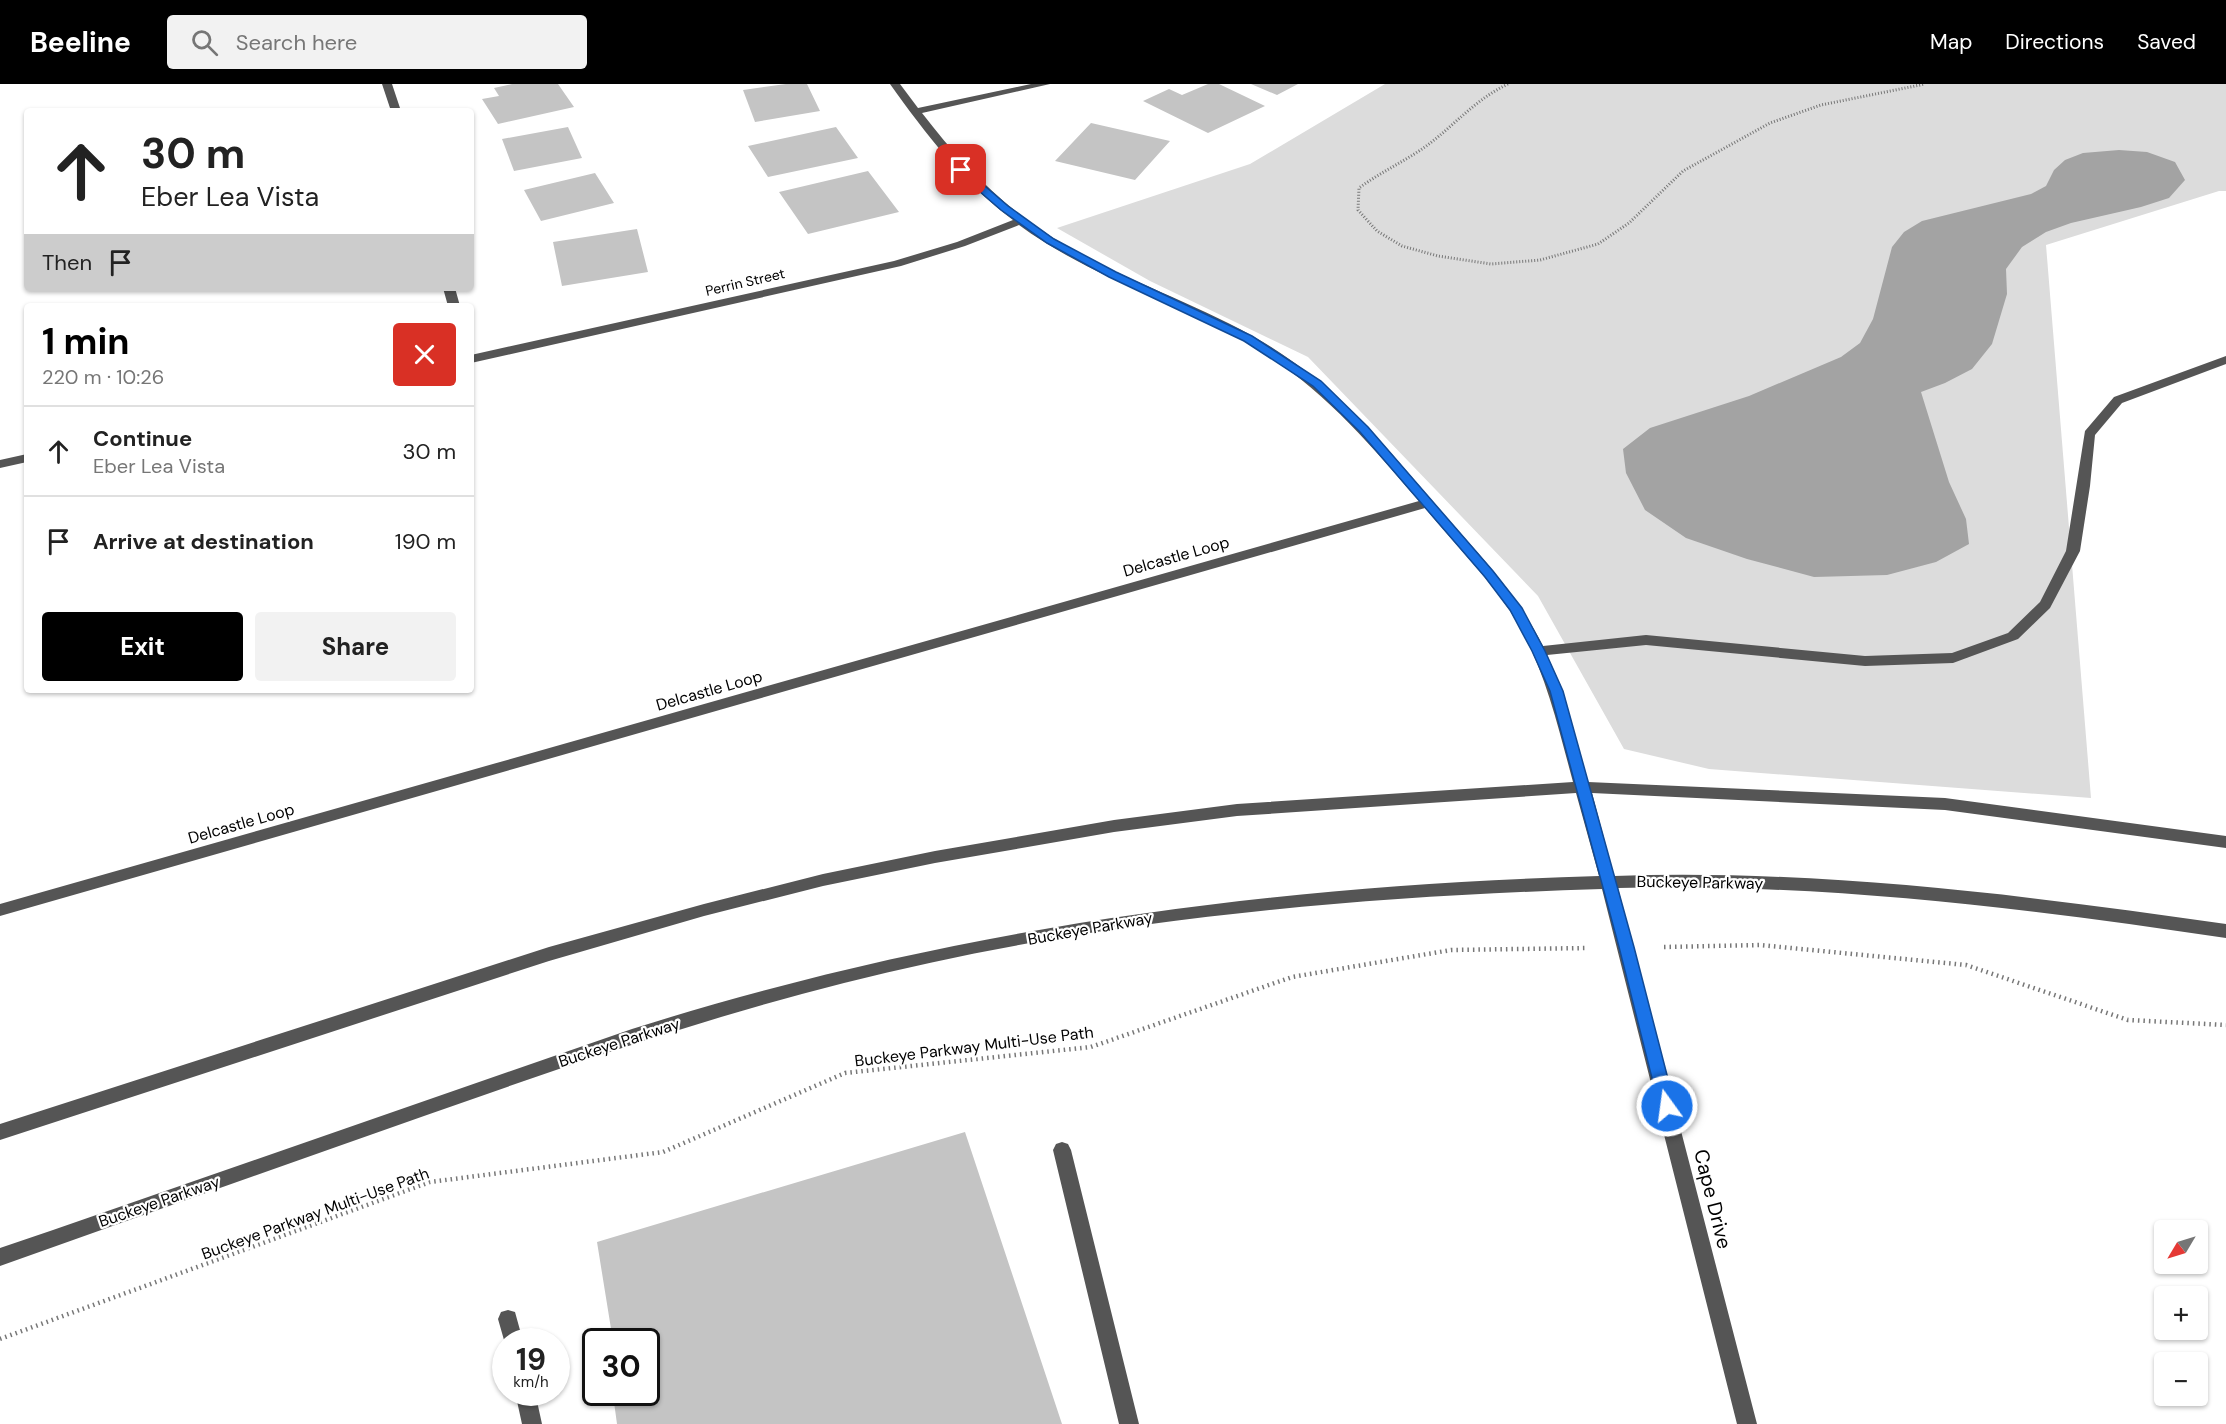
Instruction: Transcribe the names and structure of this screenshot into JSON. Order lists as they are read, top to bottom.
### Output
{
  "streets": {
    "street": [
      "Perrin Street",
      "Delcastle Loop",
      "Buckeye Parkway",
      "Cape Drive"
    ],
    "path": ["Buckeye Parkway Multi-Use Path"]
  },
  "crossings": [
    ["Perrin Street", "Cape Drive"],
    ["Delcastle Loop", "Cape Drive"],
    ["Buckeye Parkway", "Cape Drive"],
    ["Buckeye Parkway Multi-Use Path", "Cape Drive"]
  ],
  "north": "bottom left",
  "page": {
    "header": "Beeline",
    "search": "Search here",
    "nav": ["Map", "Directions", "Saved"],
    "turn": ["30 m", "Eber Lea Vista"],
    "then": "Then",
    "heading": ["1 min", "220 m · 10:26"],
    "list": [
      {
        "name": "Continue",
        "note": "Eber Lea Vista",
        "value": "30 m"
      },
      {
        "name": "Arrive at destination",
        "value": "190 m"
      }
    ],
    "buttons": ["Exit", "Share"],
    "map_buttons": ["+", "−"],
    "speed": "19 km/h",
    "limit": "30"
  }
}
